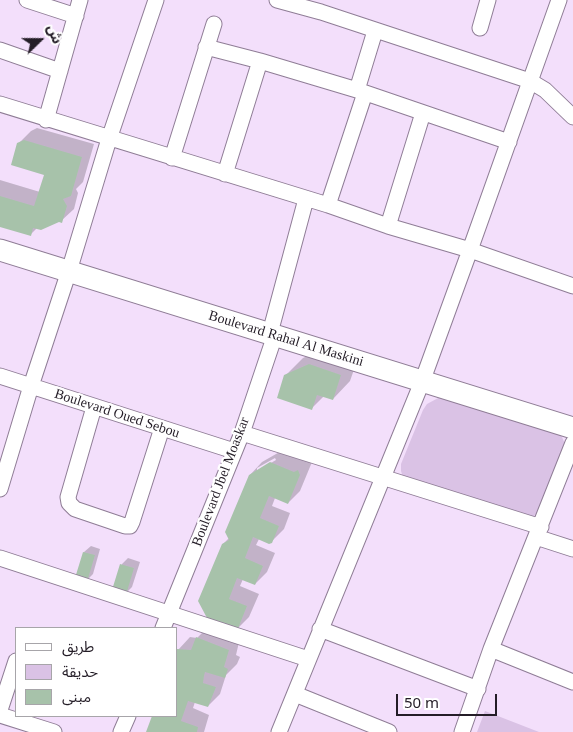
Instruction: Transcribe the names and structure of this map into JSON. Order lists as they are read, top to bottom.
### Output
{
  "streets": {
    "street": ["Boulevard Rahal Al Maskini", "Boulevard Oued Sebou", "Boulevard Jbel Moaskar"]
  },
  "crossings": [
    ["Boulevard Rahal Al Maskini", "Boulevard Jbel Moaskar"],
    ["Boulevard Oued Sebou", "Boulevard Jbel Moaskar"]
  ],
  "legend": ["طريق", "حديقة", "مبنى"],
  "scale_bar": "50 m",
  "north": "right"
}
